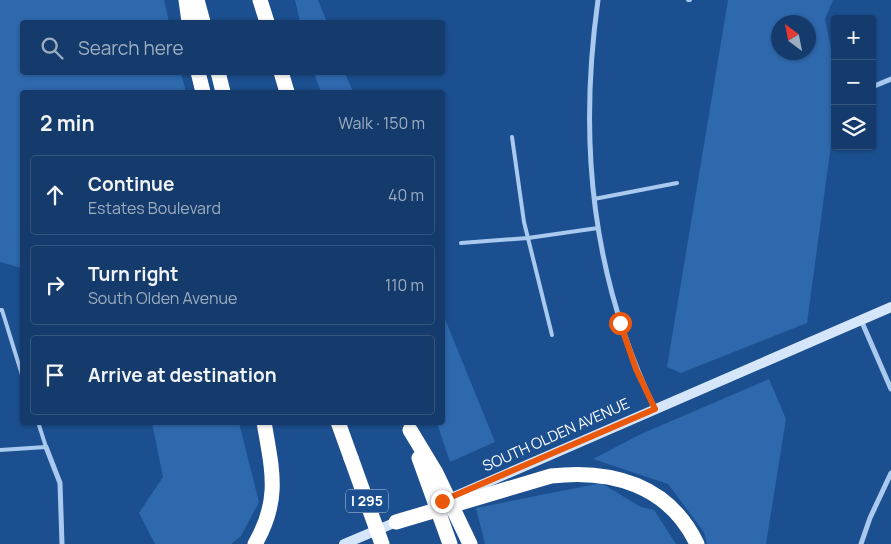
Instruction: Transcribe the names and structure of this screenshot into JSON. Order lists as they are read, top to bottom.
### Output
{
  "streets": {
    "highway": ["I 295"],
    "main road": ["SOUTH OLDEN AVENUE"]
  },
  "north": "top left",
  "page": {
    "map_buttons": ["+", "−"],
    "search": "Search here",
    "heading": ["2 min", "Walk · 150 m"],
    "list": [
      ["Continue", "Estates Boulevard", "40 m"],
      ["Turn right", "South Olden Avenue", "110 m"],
      "Arrive at destination"
    ]
  }
}
